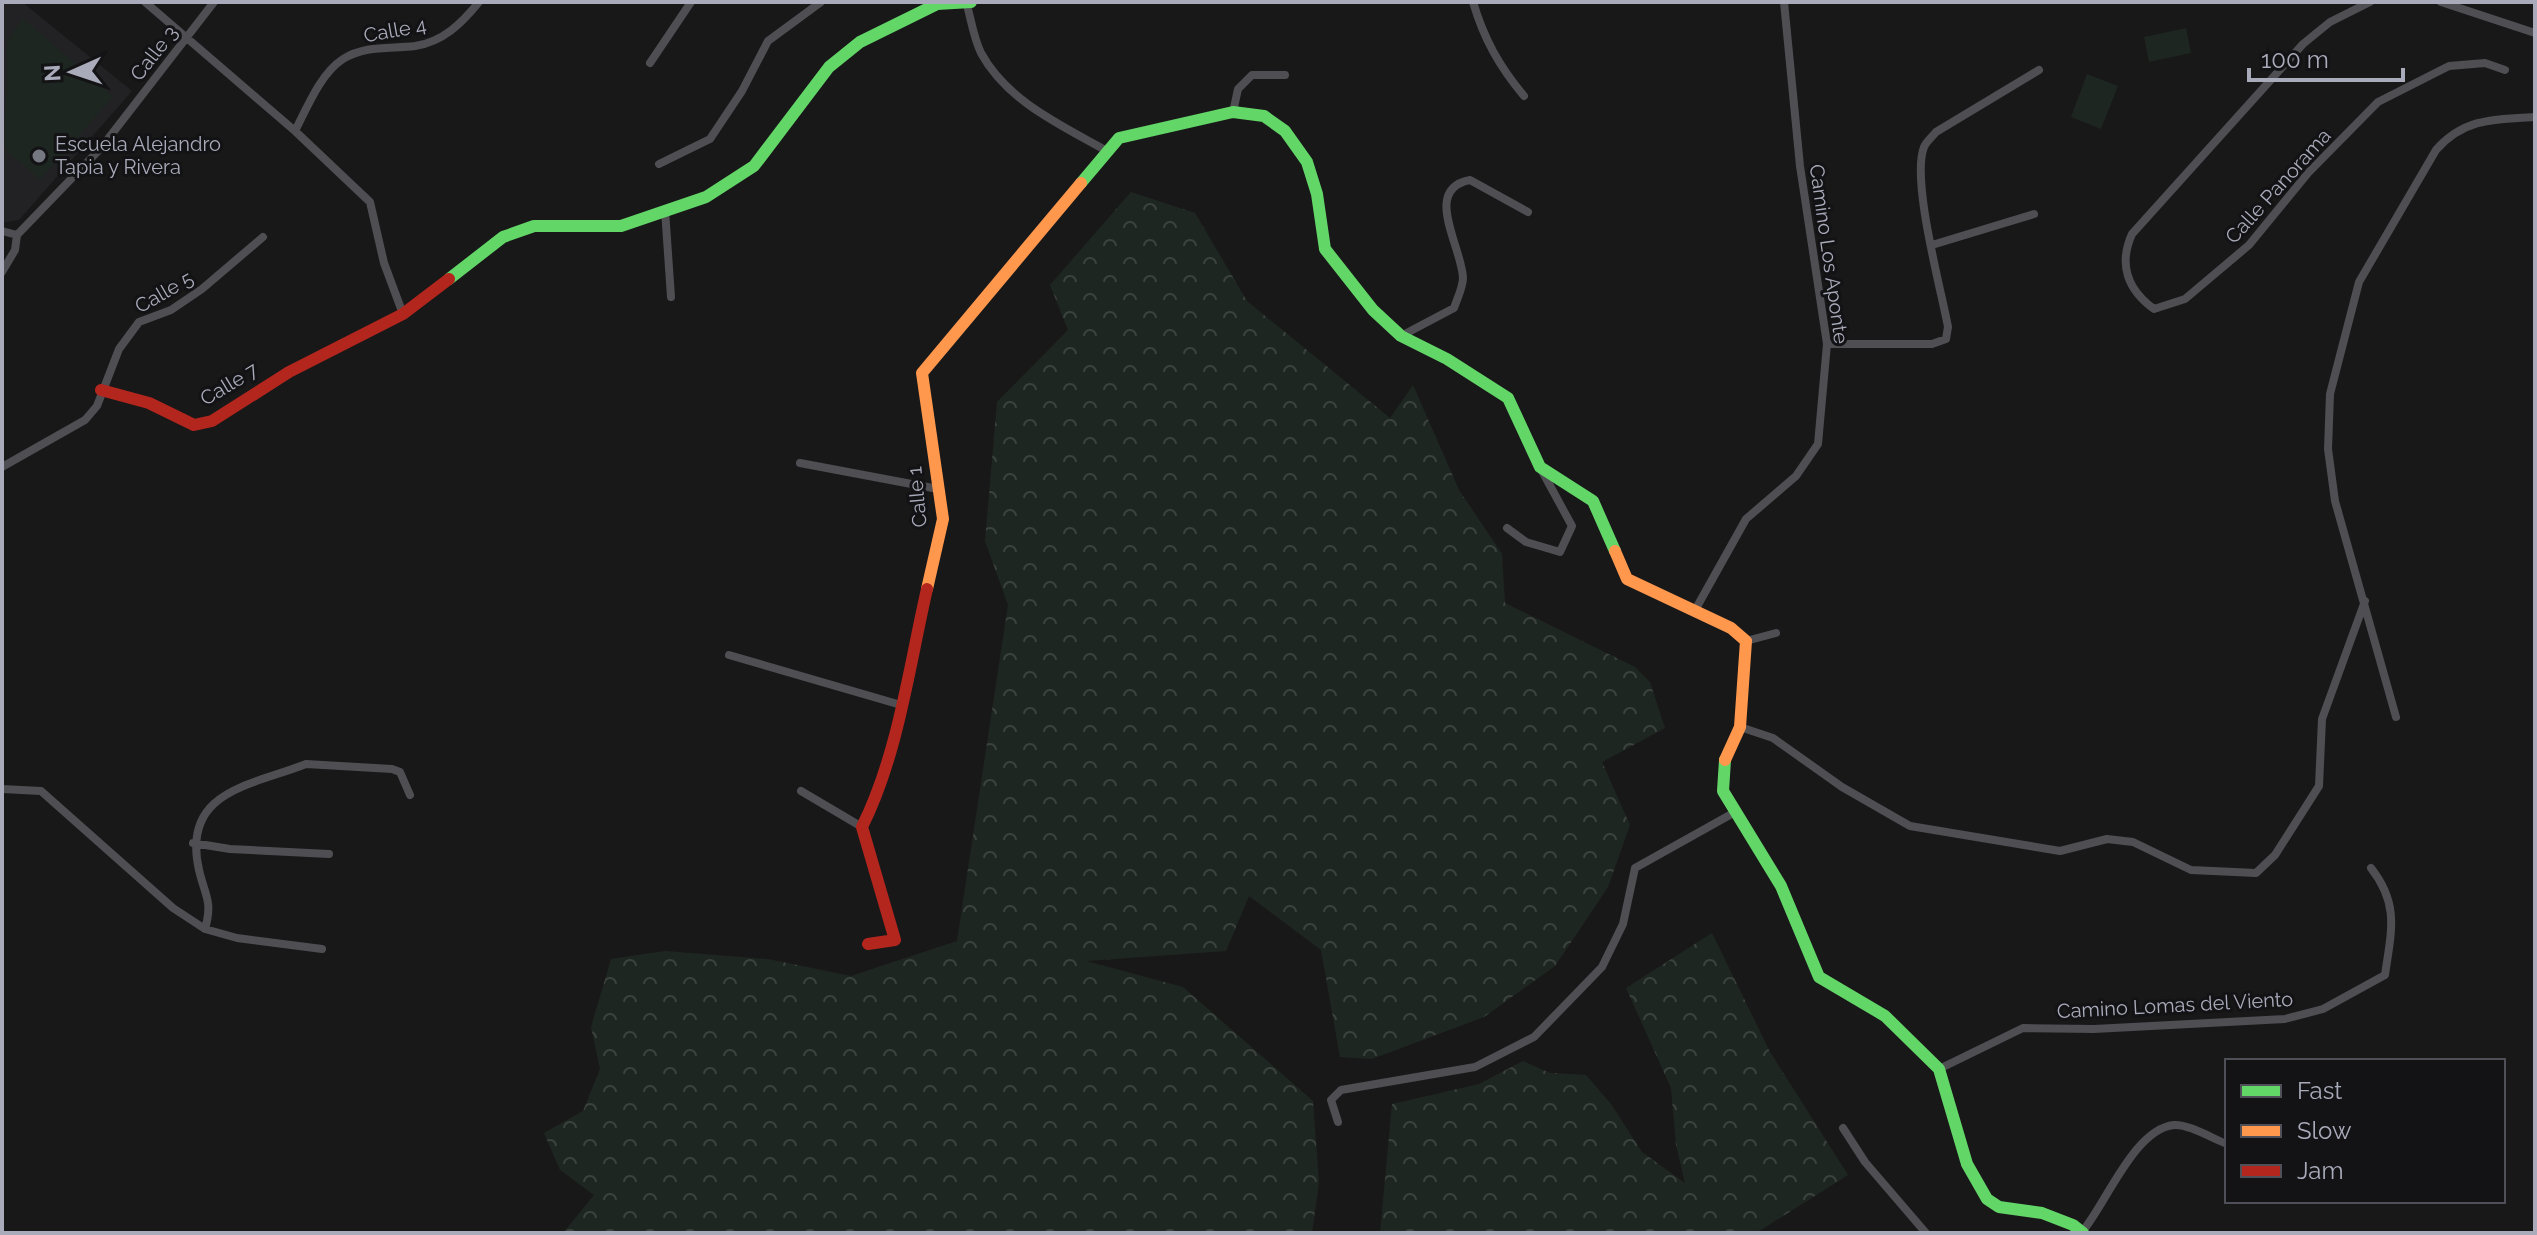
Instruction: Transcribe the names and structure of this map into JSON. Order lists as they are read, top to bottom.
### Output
{
  "streets": {
    "street": [
      "Calle 4",
      "Calle 3",
      "Calle Panorama",
      "Camino Los Aponte",
      "Calle 5",
      "Calle 7",
      "Calle 1",
      "Camino Lomas del Viento"
    ]
  },
  "crossings": [
    ["Calle 5", "Calle 7"]
  ],
  "places": ["Escuela Alejandro Tapia y Rivera"],
  "legend": ["Fast", "Slow", "Jam"],
  "scale_bar": "100 m",
  "north": "left"
}
